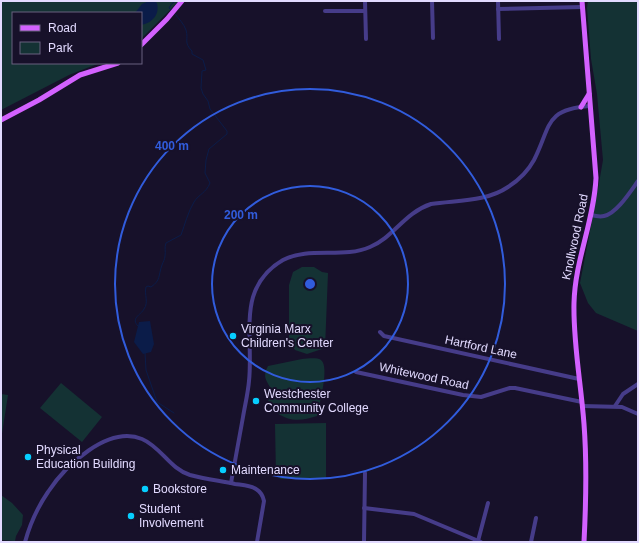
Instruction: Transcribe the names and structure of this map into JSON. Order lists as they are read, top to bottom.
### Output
{
  "streets": {
    "main road": ["Knollwood Road"],
    "street": ["Hartford Lane", "Whitewood Road"]
  },
  "crossings": [
    ["Knollwood Road", "Hartford Lane"],
    ["Knollwood Road", "Whitewood Road"]
  ],
  "places": [
    "Virginia Marx Children's Center",
    "Westchester Community College",
    "Physical Education Building",
    "Maintenance",
    "Bookstore",
    "Student Involvement"
  ],
  "legend": ["Road", "Park"],
  "rings": ["400 m", "200 m"]
}
